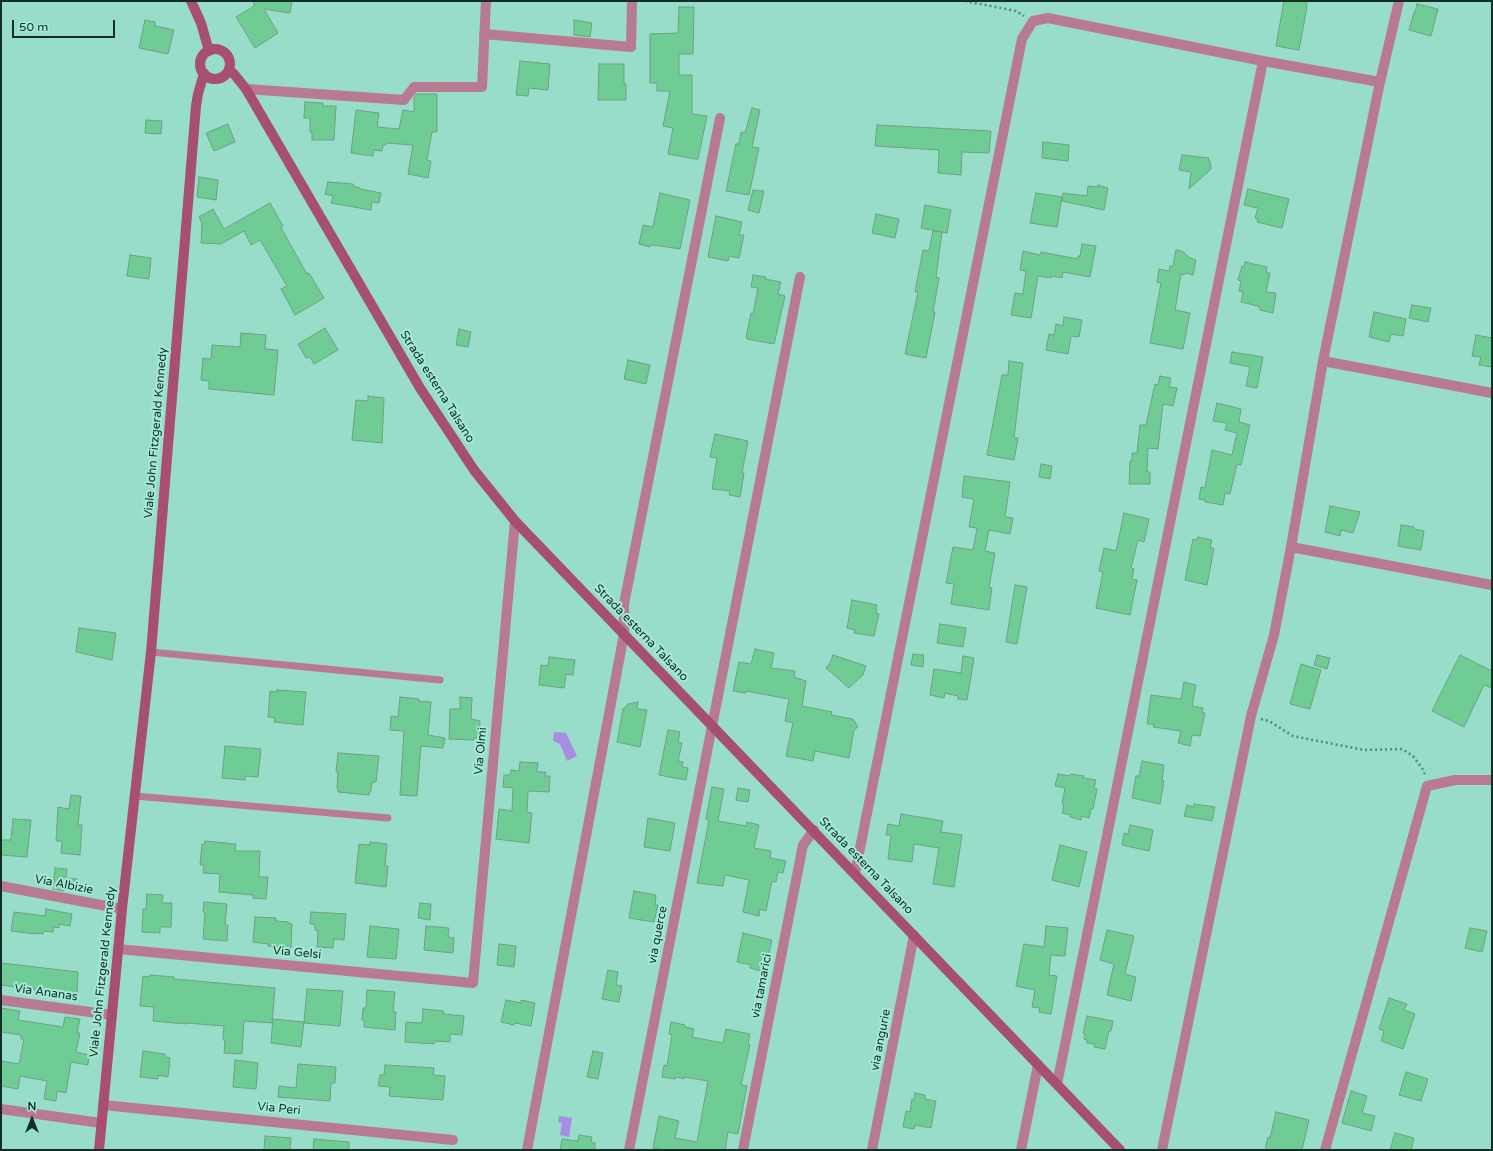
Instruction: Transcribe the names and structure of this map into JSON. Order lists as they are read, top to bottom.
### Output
{
  "streets": {
    "street": [
      "Strada esterna Talsano",
      "Viale John Fitzgerald Kennedy",
      "Via Olmi",
      "Via Albizie",
      "via querce",
      "Via Gelsi",
      "via tamarici",
      "Via Ananas",
      "via angurie",
      "Via Peri"
    ]
  },
  "crossings": [
    ["Strada esterna Talsano", "Viale John Fitzgerald Kennedy"],
    ["Strada esterna Talsano", "Via Olmi"],
    ["Strada esterna Talsano", "via querce"],
    ["Strada esterna Talsano", "via tamarici"],
    ["Strada esterna Talsano", "via angurie"],
    ["Viale John Fitzgerald Kennedy", "Via Albizie"],
    ["Viale John Fitzgerald Kennedy", "Via Gelsi"],
    ["Viale John Fitzgerald Kennedy", "Via Ananas"],
    ["Viale John Fitzgerald Kennedy", "Via Peri"],
    ["Via Olmi", "Via Gelsi"]
  ],
  "scale_bar": "50 m",
  "north": "top"
}
